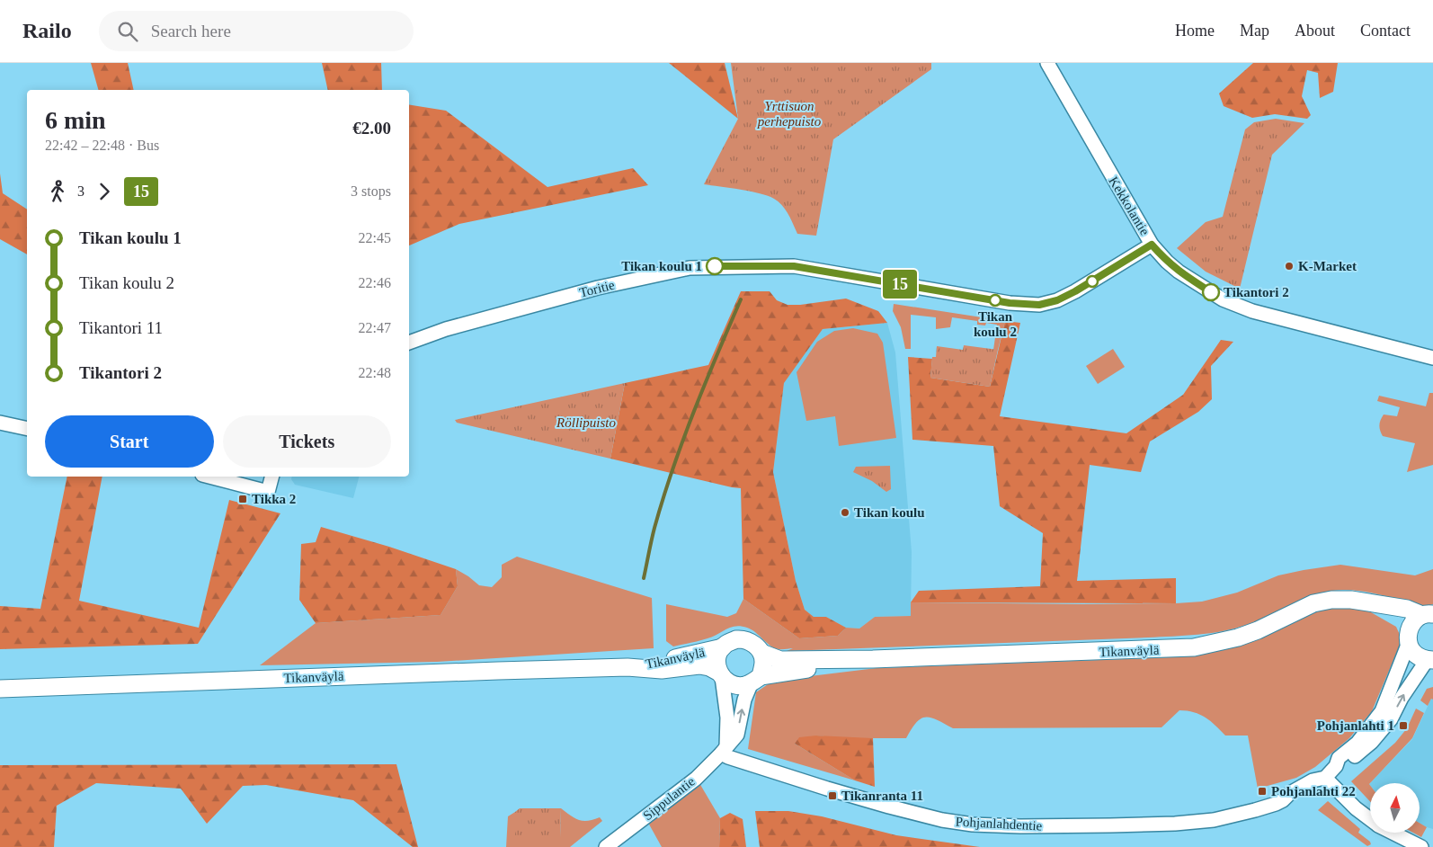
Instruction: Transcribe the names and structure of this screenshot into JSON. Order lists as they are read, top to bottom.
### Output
{
  "streets": {
    "main road": ["Tikanväylä"],
    "street": [
      "Kekkolantie",
      "Toritie",
      "Sippulantie",
      "Pohjanlahdentie"
    ]
  },
  "crossings": [
    ["Kekkolantie", "Toritie"],
    ["Tikanväylä", "Sippulantie"],
    ["Tikanväylä", "Pohjanlahdentie"],
    ["Sippulantie", "Pohjanlahdentie"]
  ],
  "parks": ["Yrttisuon perhepuisto", "Röllipuisto"],
  "places": {
    "other": [
      "Tikan koulu 1",
      "K-Market",
      "Tikantori 2",
      "Tikan koulu 2",
      "Tikan koulu"
    ],
    "transit": [
      "Tikka 2",
      "Pohjanlahti 1",
      "Pohjanlahti 22",
      "Tikanranta 11"
    ]
  },
  "lines": ["bus line 15"],
  "north": "top",
  "page": {
    "header": "Railo",
    "search": "Search here",
    "nav": [
      "Home",
      "Map",
      "About",
      "Contact"
    ],
    "on_map": "15",
    "heading": ["6 min", "22:42 – 22:48 · Bus", "€2.00"],
    "legs": ["3", "15", "3 stops"],
    "list": [
      {
        "name": "Tikan koulu 1",
        "value": "22:45"
      },
      {
        "name": "Tikan koulu 2",
        "value": "22:46"
      },
      {
        "name": "Tikantori 11",
        "value": "22:47"
      },
      {
        "name": "Tikantori 2",
        "value": "22:48"
      }
    ],
    "buttons": ["Start", "Tickets"]
  }
}
